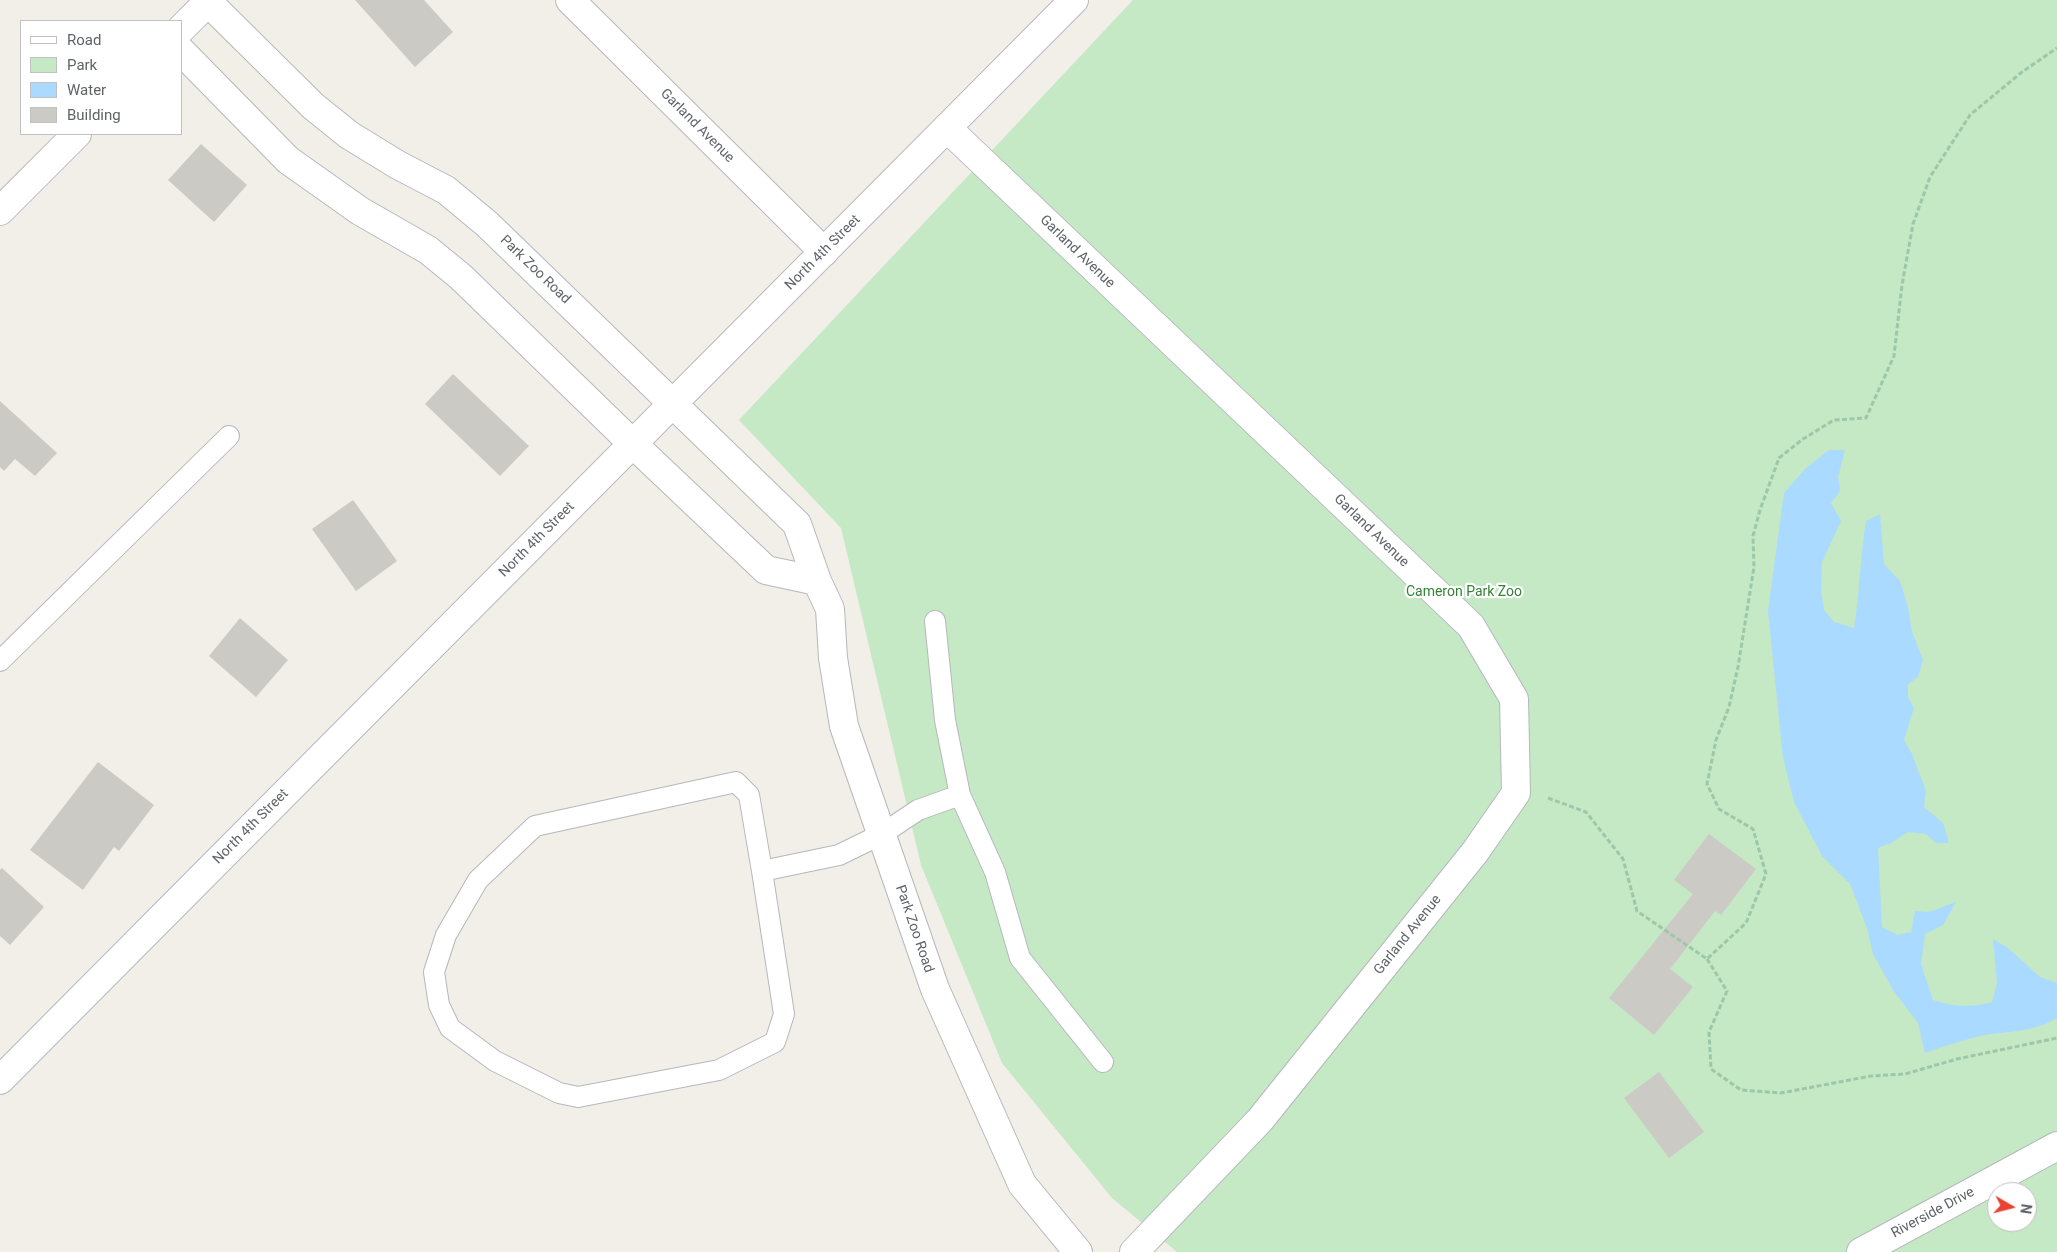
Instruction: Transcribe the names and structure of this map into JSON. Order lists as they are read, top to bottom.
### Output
{
  "streets": {
    "street": [
      "Garland Avenue",
      "North 4th Street",
      "Park Zoo Road",
      "Riverside Drive"
    ]
  },
  "crossings": [
    ["Garland Avenue", "North 4th Street"],
    ["North 4th Street", "Park Zoo Road"]
  ],
  "parks": ["Cameron Park Zoo"],
  "legend": [
    "Road",
    "Park",
    "Water",
    "Building"
  ],
  "north": "right"
}
